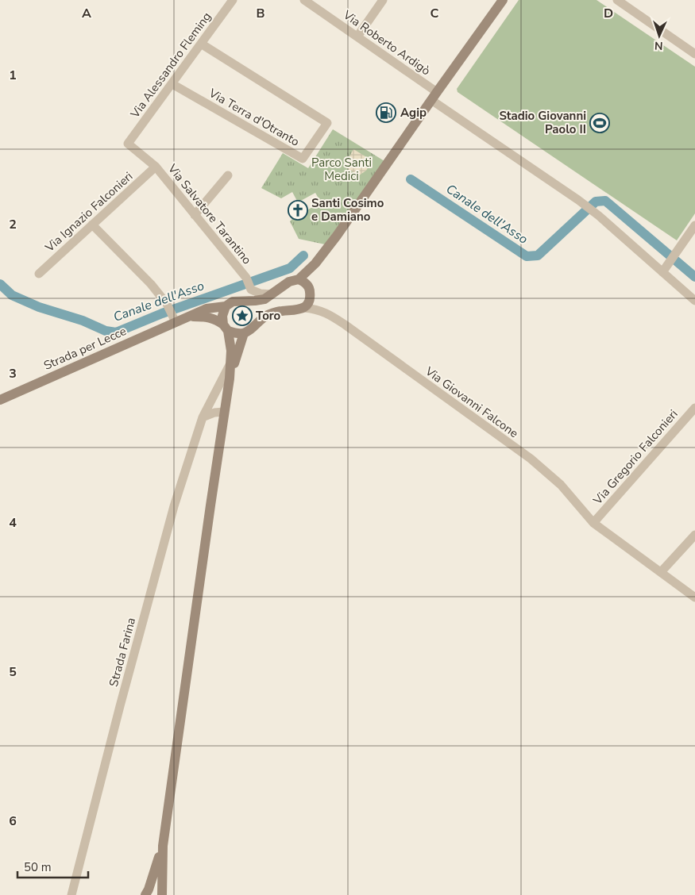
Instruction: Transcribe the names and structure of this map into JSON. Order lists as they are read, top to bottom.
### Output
{
  "streets": {
    "main road": ["Strada per Lecce"],
    "street": [
      "Via Roberto Ardigò",
      "Via Alessandro Fleming",
      "Via Terra d'Otranto",
      "Via Ignazio Falconieri",
      "Via Salvatore Tarantino",
      "Via Giovanni Falcone",
      "Via Gregorio Falconieri",
      "Strada Farina"
    ]
  },
  "crossings": [
    ["Via Alessandro Fleming", "Via Terra d'Otranto"],
    ["Via Alessandro Fleming", "Via Salvatore Tarantino"],
    ["Via Ignazio Falconieri", "Via Salvatore Tarantino"],
    ["Via Salvatore Tarantino", "Strada per Lecce"],
    ["Via Giovanni Falcone", "Via Gregorio Falconieri"]
  ],
  "water": ["Canale dell'Asso"],
  "parks": ["Parco Santi Medici"],
  "places": {
    "fuel station": ["Agip"],
    "sports": ["Stadio Giovanni Paolo II"],
    "church": ["Santi Cosimo e Damiano"],
    "place": ["Toro"]
  },
  "scale_bar": "50 m",
  "north": "bottom",
  "grid": {
    "columns": [
      "A",
      "B",
      "C",
      "D"
    ],
    "rows": [
      "1",
      "2",
      "3",
      "4",
      "5",
      "6"
    ]
  }
}
